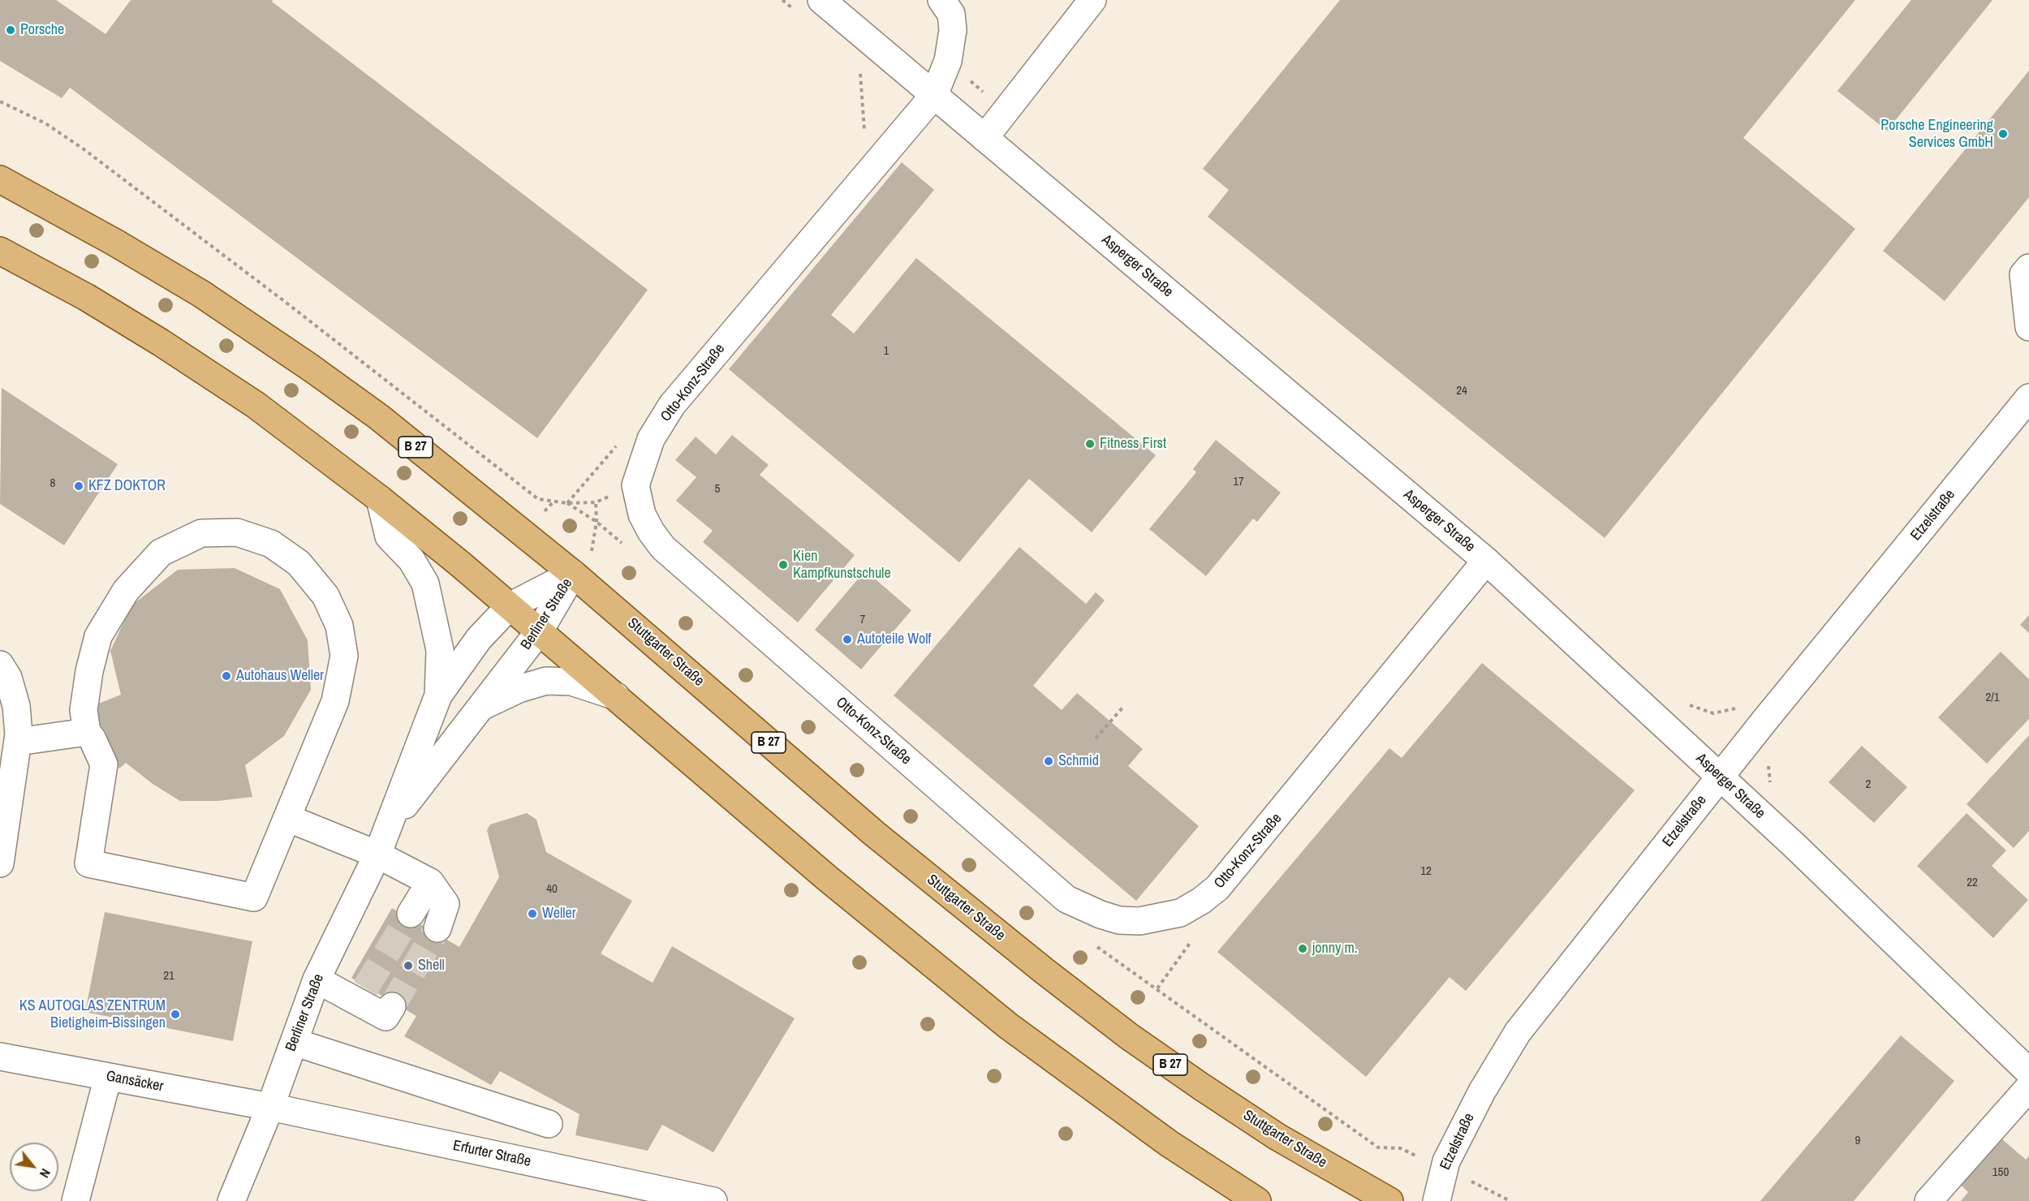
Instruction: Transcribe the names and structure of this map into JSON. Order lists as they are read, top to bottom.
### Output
{
  "streets": {
    "main road": ["B 27", "Stuttgarter Straße"],
    "street": [
      "Asperger Straße",
      "Otto-Konz-Straße",
      "Etzelstraße",
      "Berliner Straße",
      "Gansäcker",
      "Erfurter Straße"
    ]
  },
  "crossings": [
    ["Asperger Straße", "Otto-Konz-Straße"],
    ["Asperger Straße", "Etzelstraße"],
    ["B 27", "Berliner Straße"],
    ["B 27", "Stuttgarter Straße"],
    ["Berliner Straße", "Stuttgarter Straße"],
    ["Berliner Straße", "Gansäcker"],
    ["Berliner Straße", "Erfurter Straße"],
    ["Gansäcker", "Erfurter Straße"]
  ],
  "places": [
    "Porsche",
    "Porsche Engineering Services GmbH",
    "Fitness First",
    "KFZ DOKTOR",
    "Kien Kampfkunstschule",
    "Autoteile Wolf",
    "Autohaus Weller",
    "Schmid",
    "Weller",
    "jonny m.",
    "Shell",
    "KS AUTOGLAS ZENTRUM Bietigheim-Bissingen"
  ],
  "house_numbers": [
    "1",
    "24",
    "17",
    "8",
    "5",
    "7",
    "2/1",
    "2",
    "12",
    "22",
    "40",
    "21",
    "9",
    "150"
  ],
  "north": "bottom right"
}
